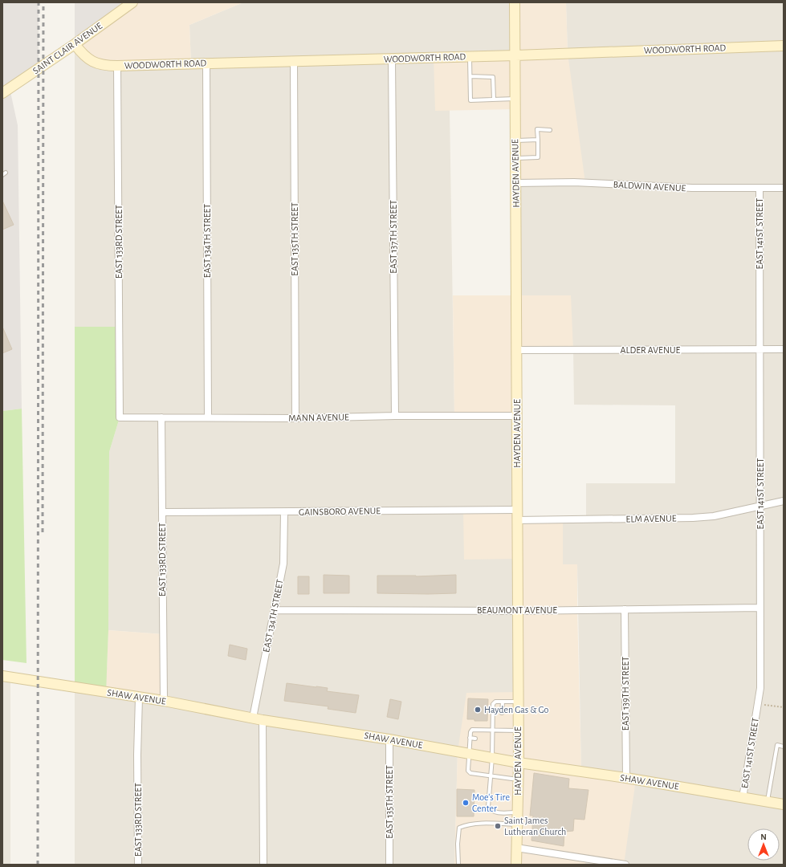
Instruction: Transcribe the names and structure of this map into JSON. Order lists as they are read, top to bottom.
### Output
{
  "streets": {
    "street": [
      "SAINT CLAIR AVENUE",
      "WOODWORTH ROAD",
      "HAYDEN AVENUE",
      "BALDWIN AVENUE",
      "EAST 141ST STREET",
      "EAST 137TH STREET",
      "EAST 135TH STREET",
      "EAST 134TH STREET",
      "EAST 133RD STREET",
      "ALDER AVENUE",
      "MANN AVENUE",
      "GAINSBORO AVENUE",
      "ELM AVENUE",
      "BEAUMONT AVENUE",
      "EAST 139TH STREET",
      "SHAW AVENUE"
    ]
  },
  "crossings": [
    ["SAINT CLAIR AVENUE", "WOODWORTH ROAD"],
    ["WOODWORTH ROAD", "HAYDEN AVENUE"],
    ["WOODWORTH ROAD", "EAST 137TH STREET"],
    ["WOODWORTH ROAD", "EAST 135TH STREET"],
    ["WOODWORTH ROAD", "EAST 134TH STREET"],
    ["WOODWORTH ROAD", "EAST 133RD STREET"],
    ["HAYDEN AVENUE", "BALDWIN AVENUE"],
    ["HAYDEN AVENUE", "ALDER AVENUE"],
    ["HAYDEN AVENUE", "MANN AVENUE"],
    ["HAYDEN AVENUE", "GAINSBORO AVENUE"],
    ["HAYDEN AVENUE", "ELM AVENUE"],
    ["HAYDEN AVENUE", "BEAUMONT AVENUE"],
    ["HAYDEN AVENUE", "SHAW AVENUE"],
    ["BALDWIN AVENUE", "EAST 141ST STREET"],
    ["EAST 141ST STREET", "ALDER AVENUE"],
    ["EAST 141ST STREET", "ELM AVENUE"],
    ["EAST 141ST STREET", "BEAUMONT AVENUE"],
    ["EAST 141ST STREET", "SHAW AVENUE"],
    ["EAST 137TH STREET", "MANN AVENUE"],
    ["EAST 135TH STREET", "MANN AVENUE"],
    ["EAST 135TH STREET", "SHAW AVENUE"],
    ["EAST 134TH STREET", "MANN AVENUE"],
    ["EAST 134TH STREET", "GAINSBORO AVENUE"],
    ["EAST 134TH STREET", "BEAUMONT AVENUE"],
    ["EAST 134TH STREET", "SHAW AVENUE"],
    ["EAST 133RD STREET", "MANN AVENUE"],
    ["EAST 133RD STREET", "GAINSBORO AVENUE"],
    ["EAST 133RD STREET", "SHAW AVENUE"],
    ["BEAUMONT AVENUE", "EAST 139TH STREET"],
    ["EAST 139TH STREET", "SHAW AVENUE"]
  ],
  "places": ["Hayden Gas & Go", "Moe's Tire Center", "Saint James Lutheran Church"],
  "north": "top"
}
